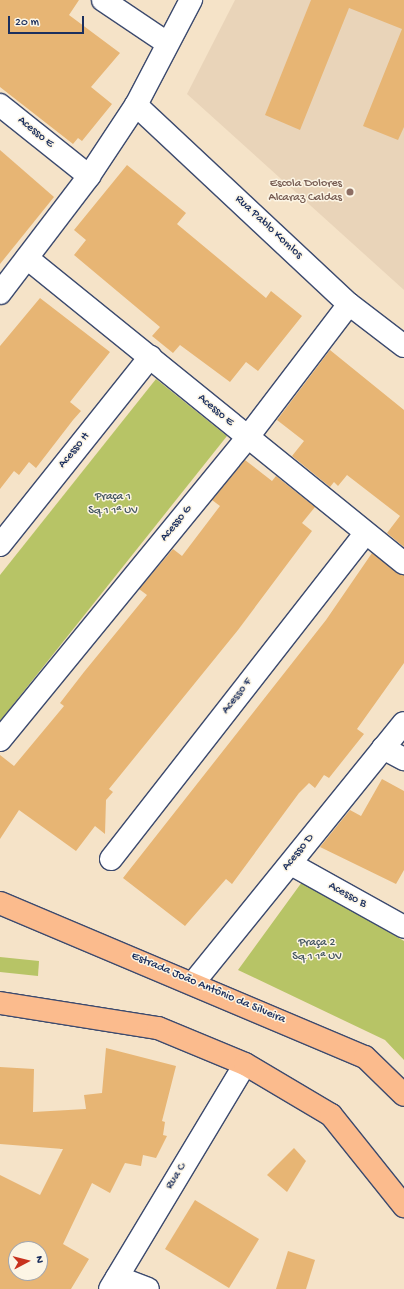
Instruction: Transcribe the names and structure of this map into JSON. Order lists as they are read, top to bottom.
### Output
{
  "streets": {
    "main road": ["Estrada João Antônio da Silveira"],
    "street": [
      "Acesso E",
      "Rua Pablo Komlos",
      "Acesso H",
      "Acesso G",
      "Acesso F",
      "Acesso D",
      "Acesso B",
      "Rua C"
    ]
  },
  "crossings": [
    ["Acesso E", "Acesso H"],
    ["Acesso E", "Acesso G"],
    ["Acesso E", "Acesso F"],
    ["Rua Pablo Komlos", "Acesso G"],
    ["Acesso D", "Acesso B"],
    ["Acesso D", "Estrada João Antônio da Silveira"]
  ],
  "parks": ["Praça 1 Sq 1 1ª UV", "Praça 2 Sq 1 1ª UV"],
  "places": ["Escola Dolores Alcaraz Caldas"],
  "scale_bar": "20 m",
  "north": "right"
}
